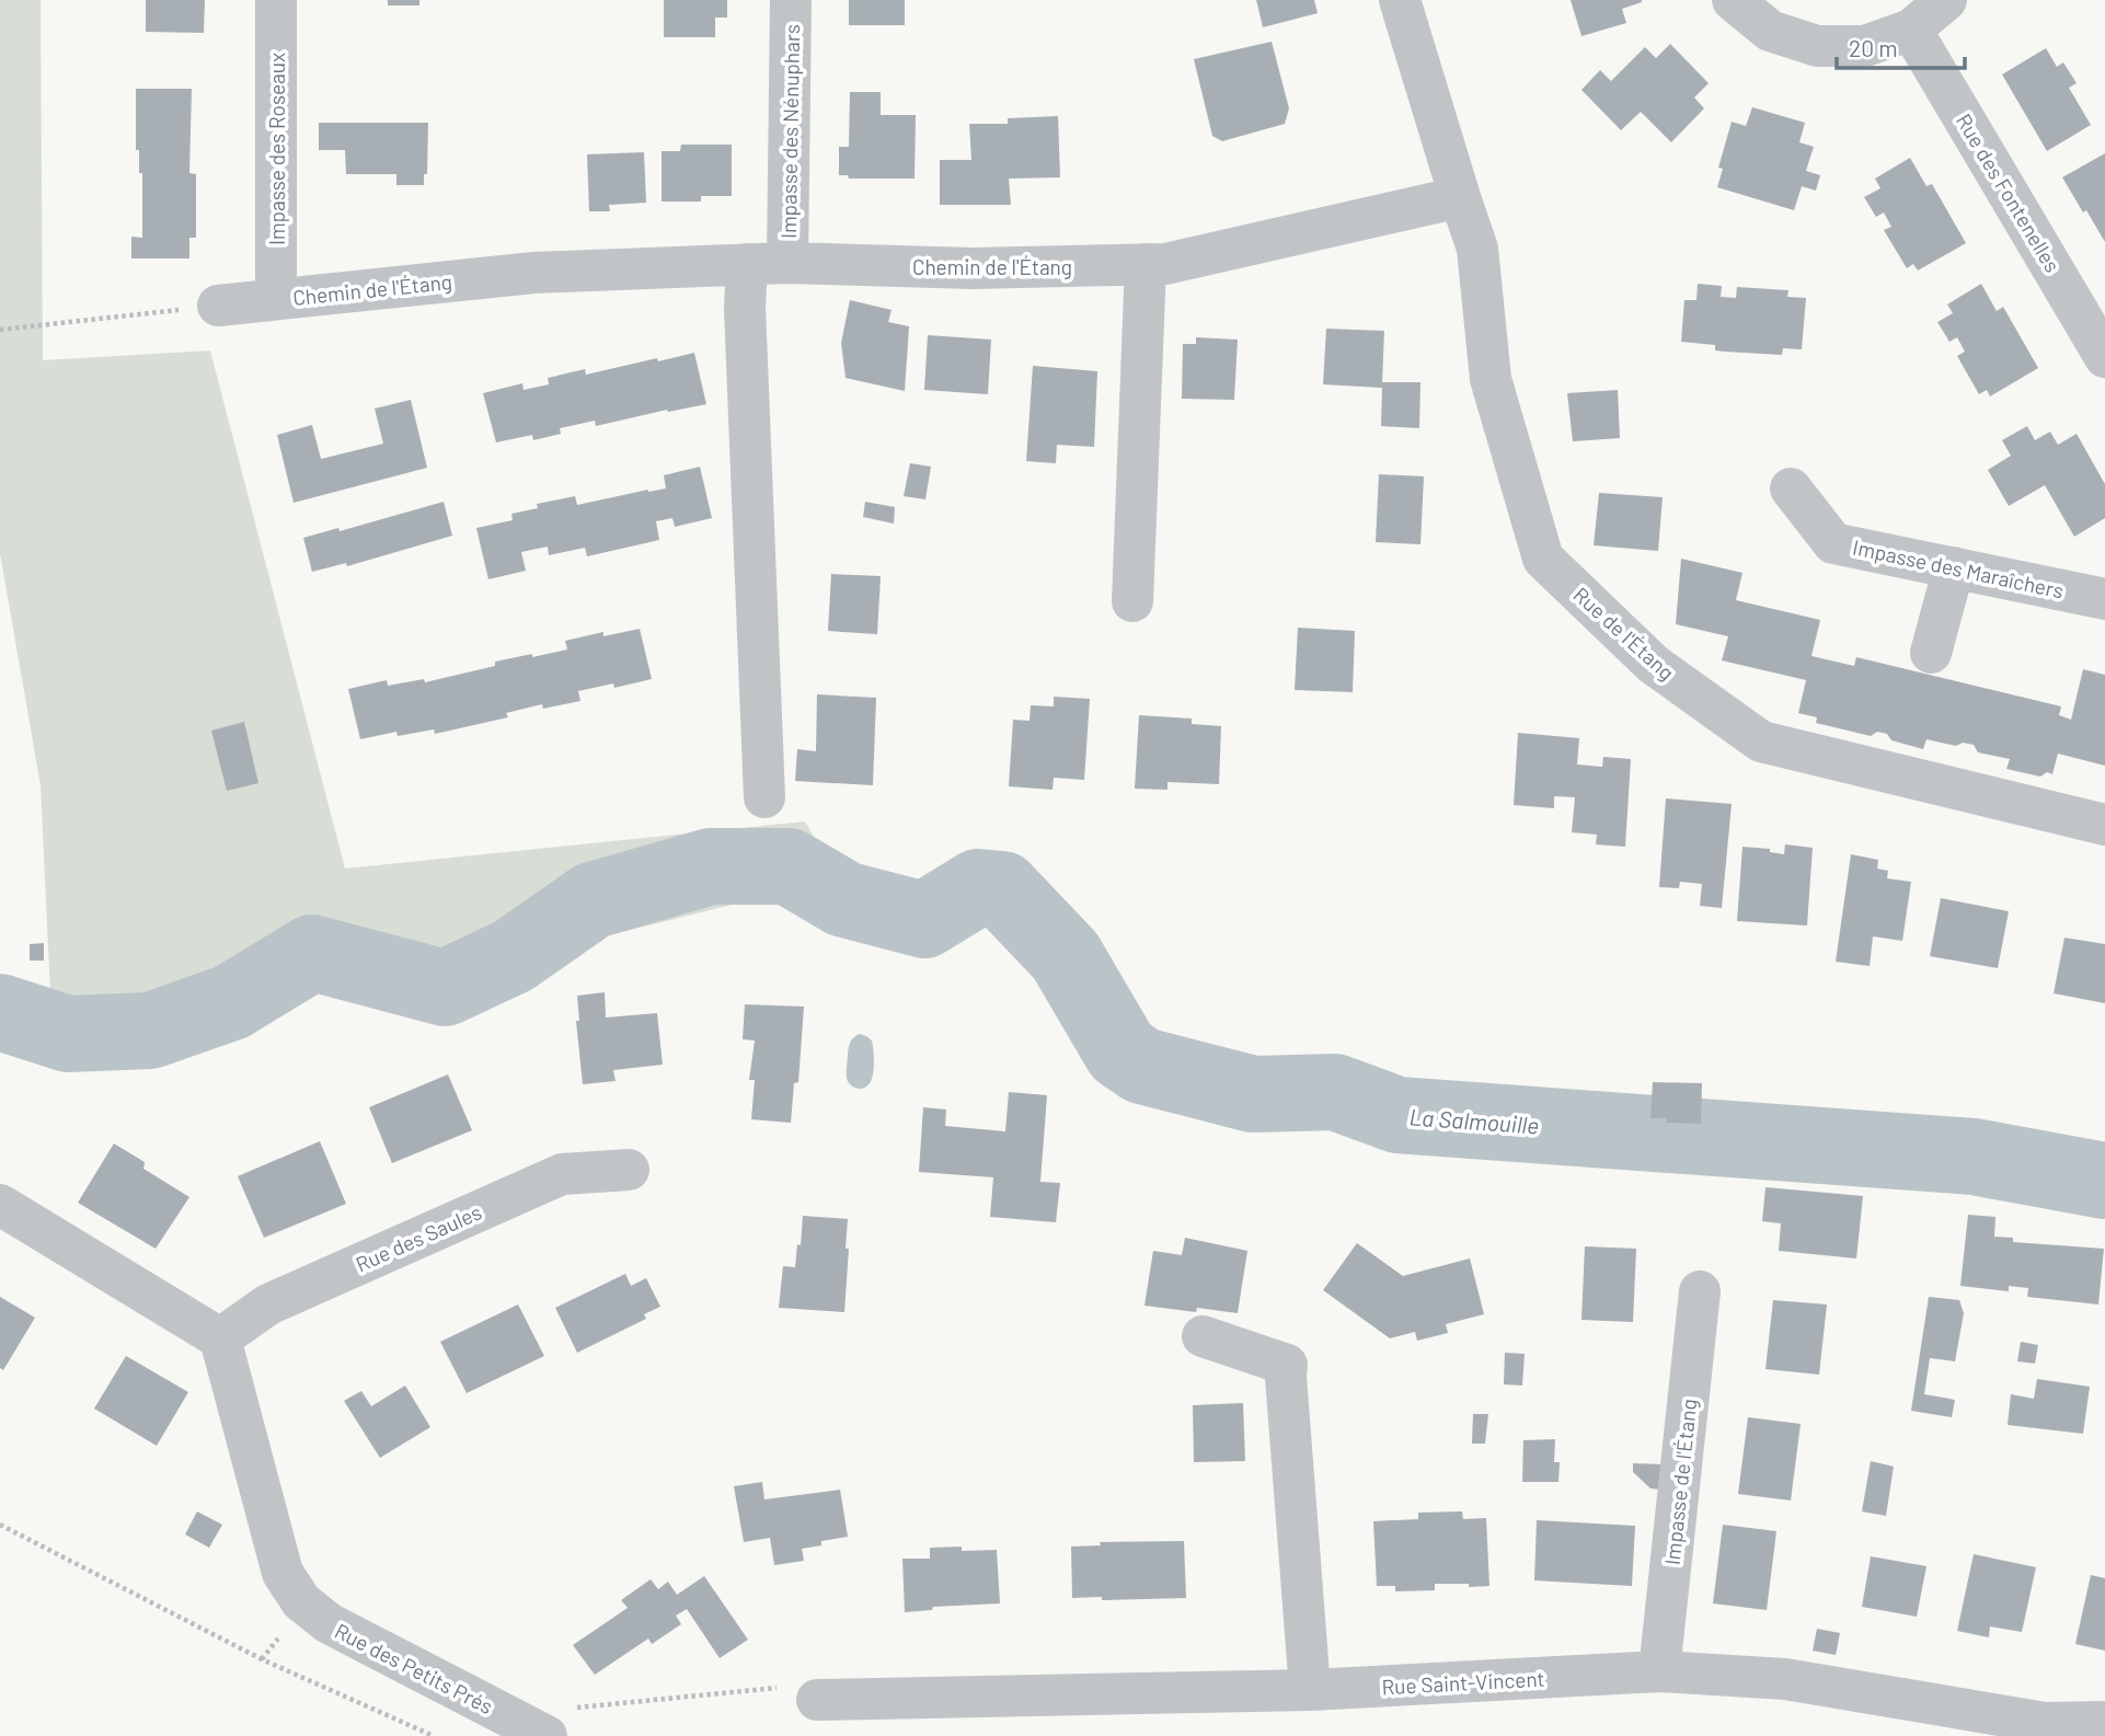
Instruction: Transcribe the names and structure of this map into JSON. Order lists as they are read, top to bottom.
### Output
{
  "streets": {
    "street": [
      "Impasse des Nénuphars",
      "Impasse des Roseaux",
      "Rue des Fontenelles",
      "Chemin de l'Étang",
      "Impasse des Maraîchers",
      "Rue de l'Étang",
      "Rue des Saules",
      "Impasse de l'Étang",
      "Rue des Petits Prés",
      "Rue Saint-Vincent"
    ]
  },
  "crossings": [
    ["Impasse des Nénuphars", "Chemin de l'Étang"],
    ["Impasse des Roseaux", "Chemin de l'Étang"],
    ["Chemin de l'Étang", "Rue de l'Étang"],
    ["Rue des Saules", "Rue des Petits Prés"],
    ["Impasse de l'Étang", "Rue Saint-Vincent"]
  ],
  "water": ["La Salmouille"],
  "scale_bar": "20 m"
}
